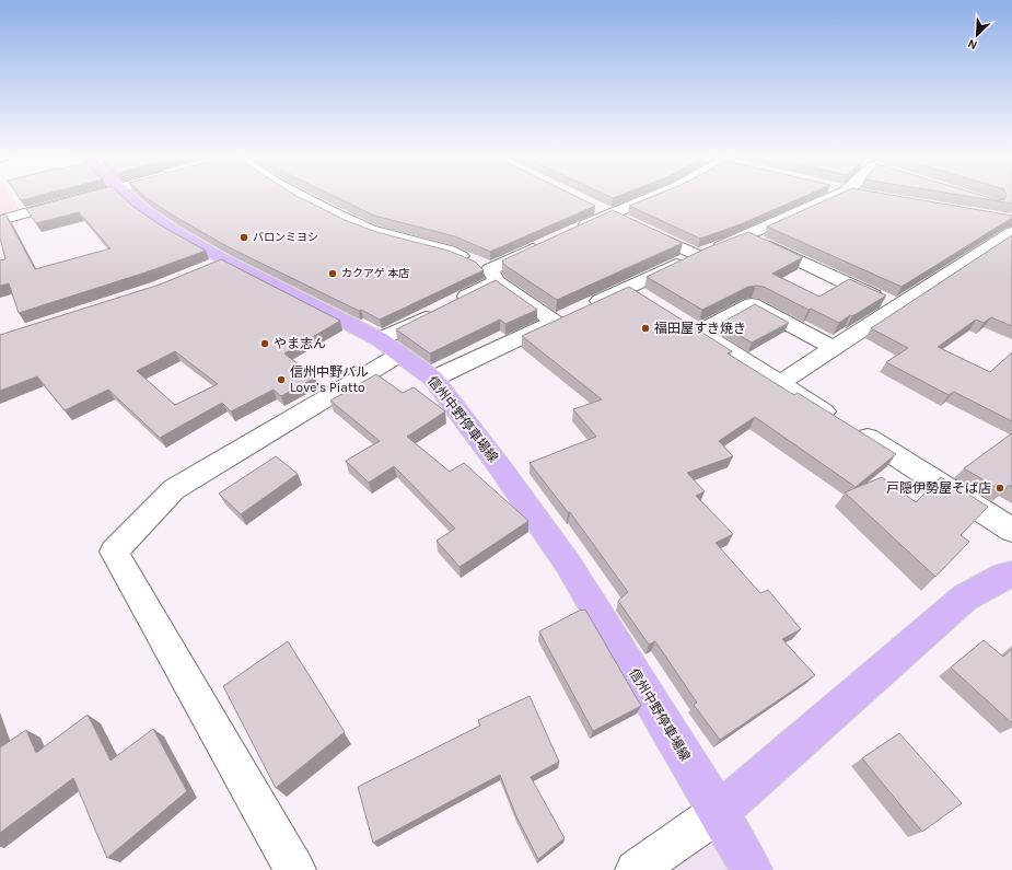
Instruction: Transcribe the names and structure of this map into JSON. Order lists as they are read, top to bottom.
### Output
{
  "streets": {
    "main road": ["信州中野停車場線"]
  },
  "places": [
    "バロンミヨシ",
    "カクアゲ 本店",
    "福田屋すき焼き",
    "やま志ん",
    "信州中野バル Love’s Piatto",
    "戸隠伊勢屋そば店"
  ],
  "north": "bottom left"
}
